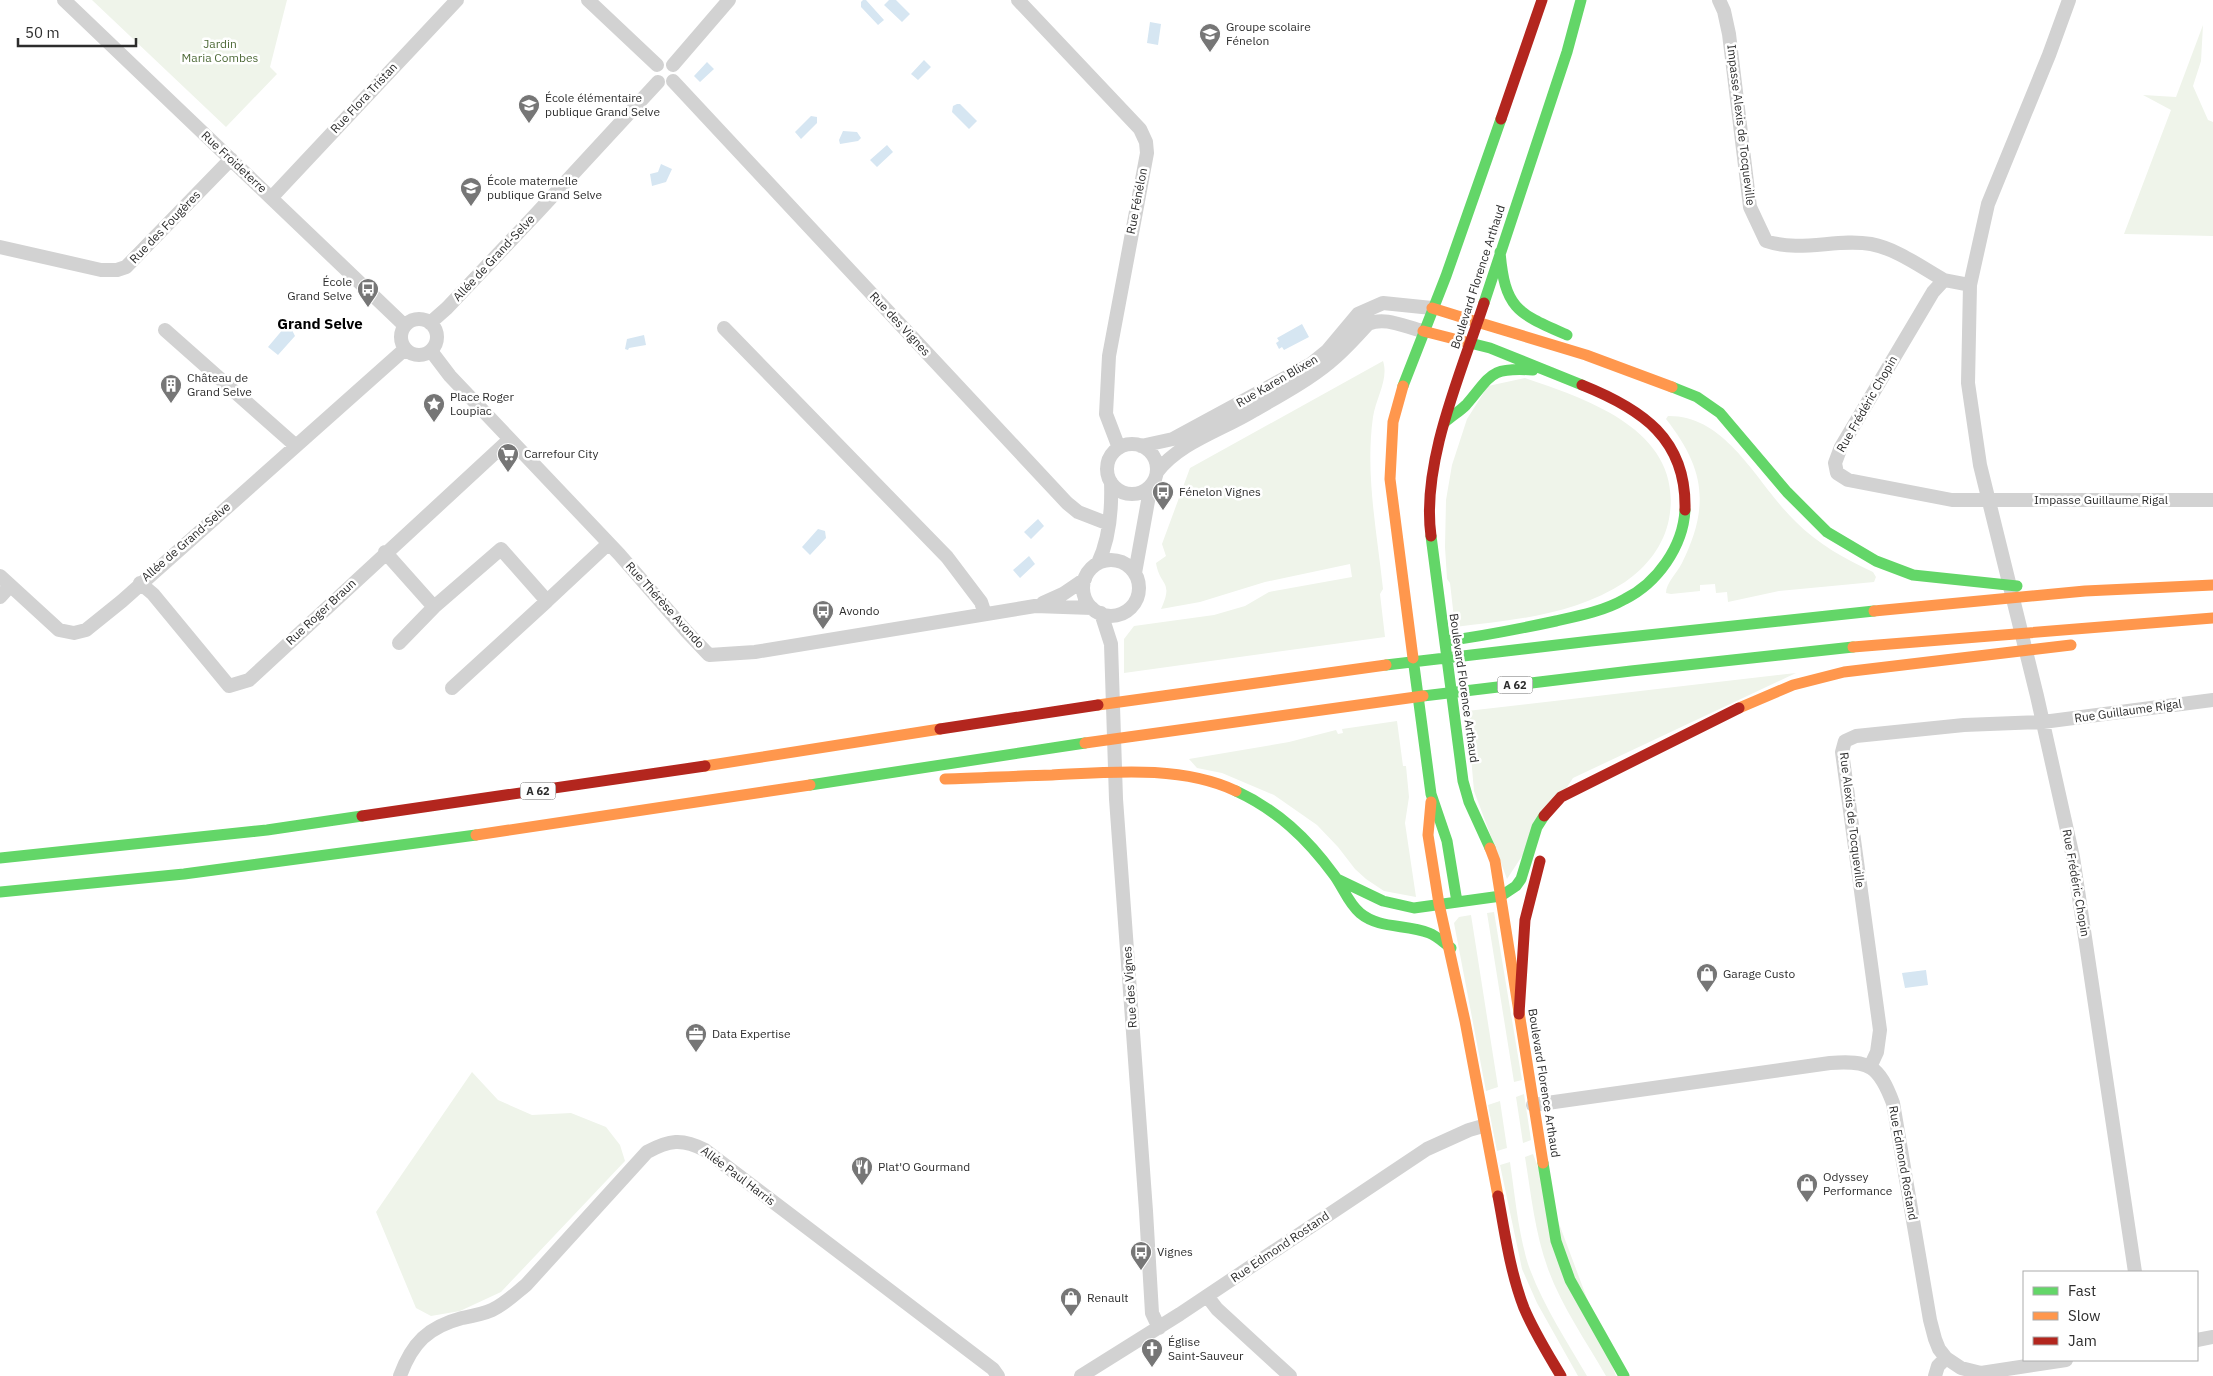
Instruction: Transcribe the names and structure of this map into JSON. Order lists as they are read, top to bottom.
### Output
{
  "streets": {
    "main road": ["Boulevard Florence Arthaud", "A 62"],
    "street": [
      "Rue Flora Tristan",
      "Impasse Alexis de Tocqueville",
      "Rue Froideterre",
      "Rue Fénélon",
      "Rue des Fougères",
      "Allée de Grand-Selve",
      "Rue des Vignes",
      "Rue Karen Blixen",
      "Rue Frédéric Chopin",
      "Impasse Guillaume Rigal",
      "Rue Thérèse Avondo",
      "Rue Roger Braun",
      "Rue Guillaume Rigal",
      "Rue Alexis de Tocqueville",
      "Rue Edmond Rostand",
      "Allée Paul Harris"
    ]
  },
  "crossings": [
    ["Rue Flora Tristan", "Rue Froideterre"],
    ["Impasse Alexis de Tocqueville", "Rue Frédéric Chopin"],
    ["Rue Froideterre", "Rue des Fougères"],
    ["Rue Froideterre", "Allée de Grand-Selve"],
    ["Rue Froideterre", "Rue Thérèse Avondo"],
    ["Rue Fénélon", "Rue Karen Blixen"],
    ["Allée de Grand-Selve", "Rue des Vignes"],
    ["Allée de Grand-Selve", "Rue Thérèse Avondo"],
    ["Allée de Grand-Selve", "Rue Roger Braun"],
    ["Rue des Vignes", "Rue Edmond Rostand"],
    ["Rue Frédéric Chopin", "Impasse Guillaume Rigal"],
    ["Rue Frédéric Chopin", "Rue Guillaume Rigal"],
    ["Rue Frédéric Chopin", "Rue Alexis de Tocqueville"],
    ["Rue Thérèse Avondo", "Rue Roger Braun"],
    ["Rue Guillaume Rigal", "Rue Alexis de Tocqueville"],
    ["Rue Alexis de Tocqueville", "Rue Edmond Rostand"]
  ],
  "districts": ["Grand Selve"],
  "parks": ["Jardin Maria Combes"],
  "places": {
    "school or university": ["Groupe scolaire Fénelon", "École élémentaire publique Grand Selve", "École maternelle publique Grand Selve"],
    "bus stop": [
      "École Grand Selve",
      "Fénelon Vignes",
      "Avondo",
      "Vignes"
    ],
    "building": ["Château de Grand Selve"],
    "place": ["Place Roger Loupiac"],
    "supermarket": ["Carrefour City"],
    "shop": ["Garage Custo", "Odyssey Performance", "Renault"],
    "office": ["Data Expertise"],
    "restaurant": ["Plat'O Gourmand"],
    "church": ["Église Saint-Sauveur"]
  },
  "legend": ["Fast", "Slow", "Jam"],
  "scale_bar": "50 m"
}
